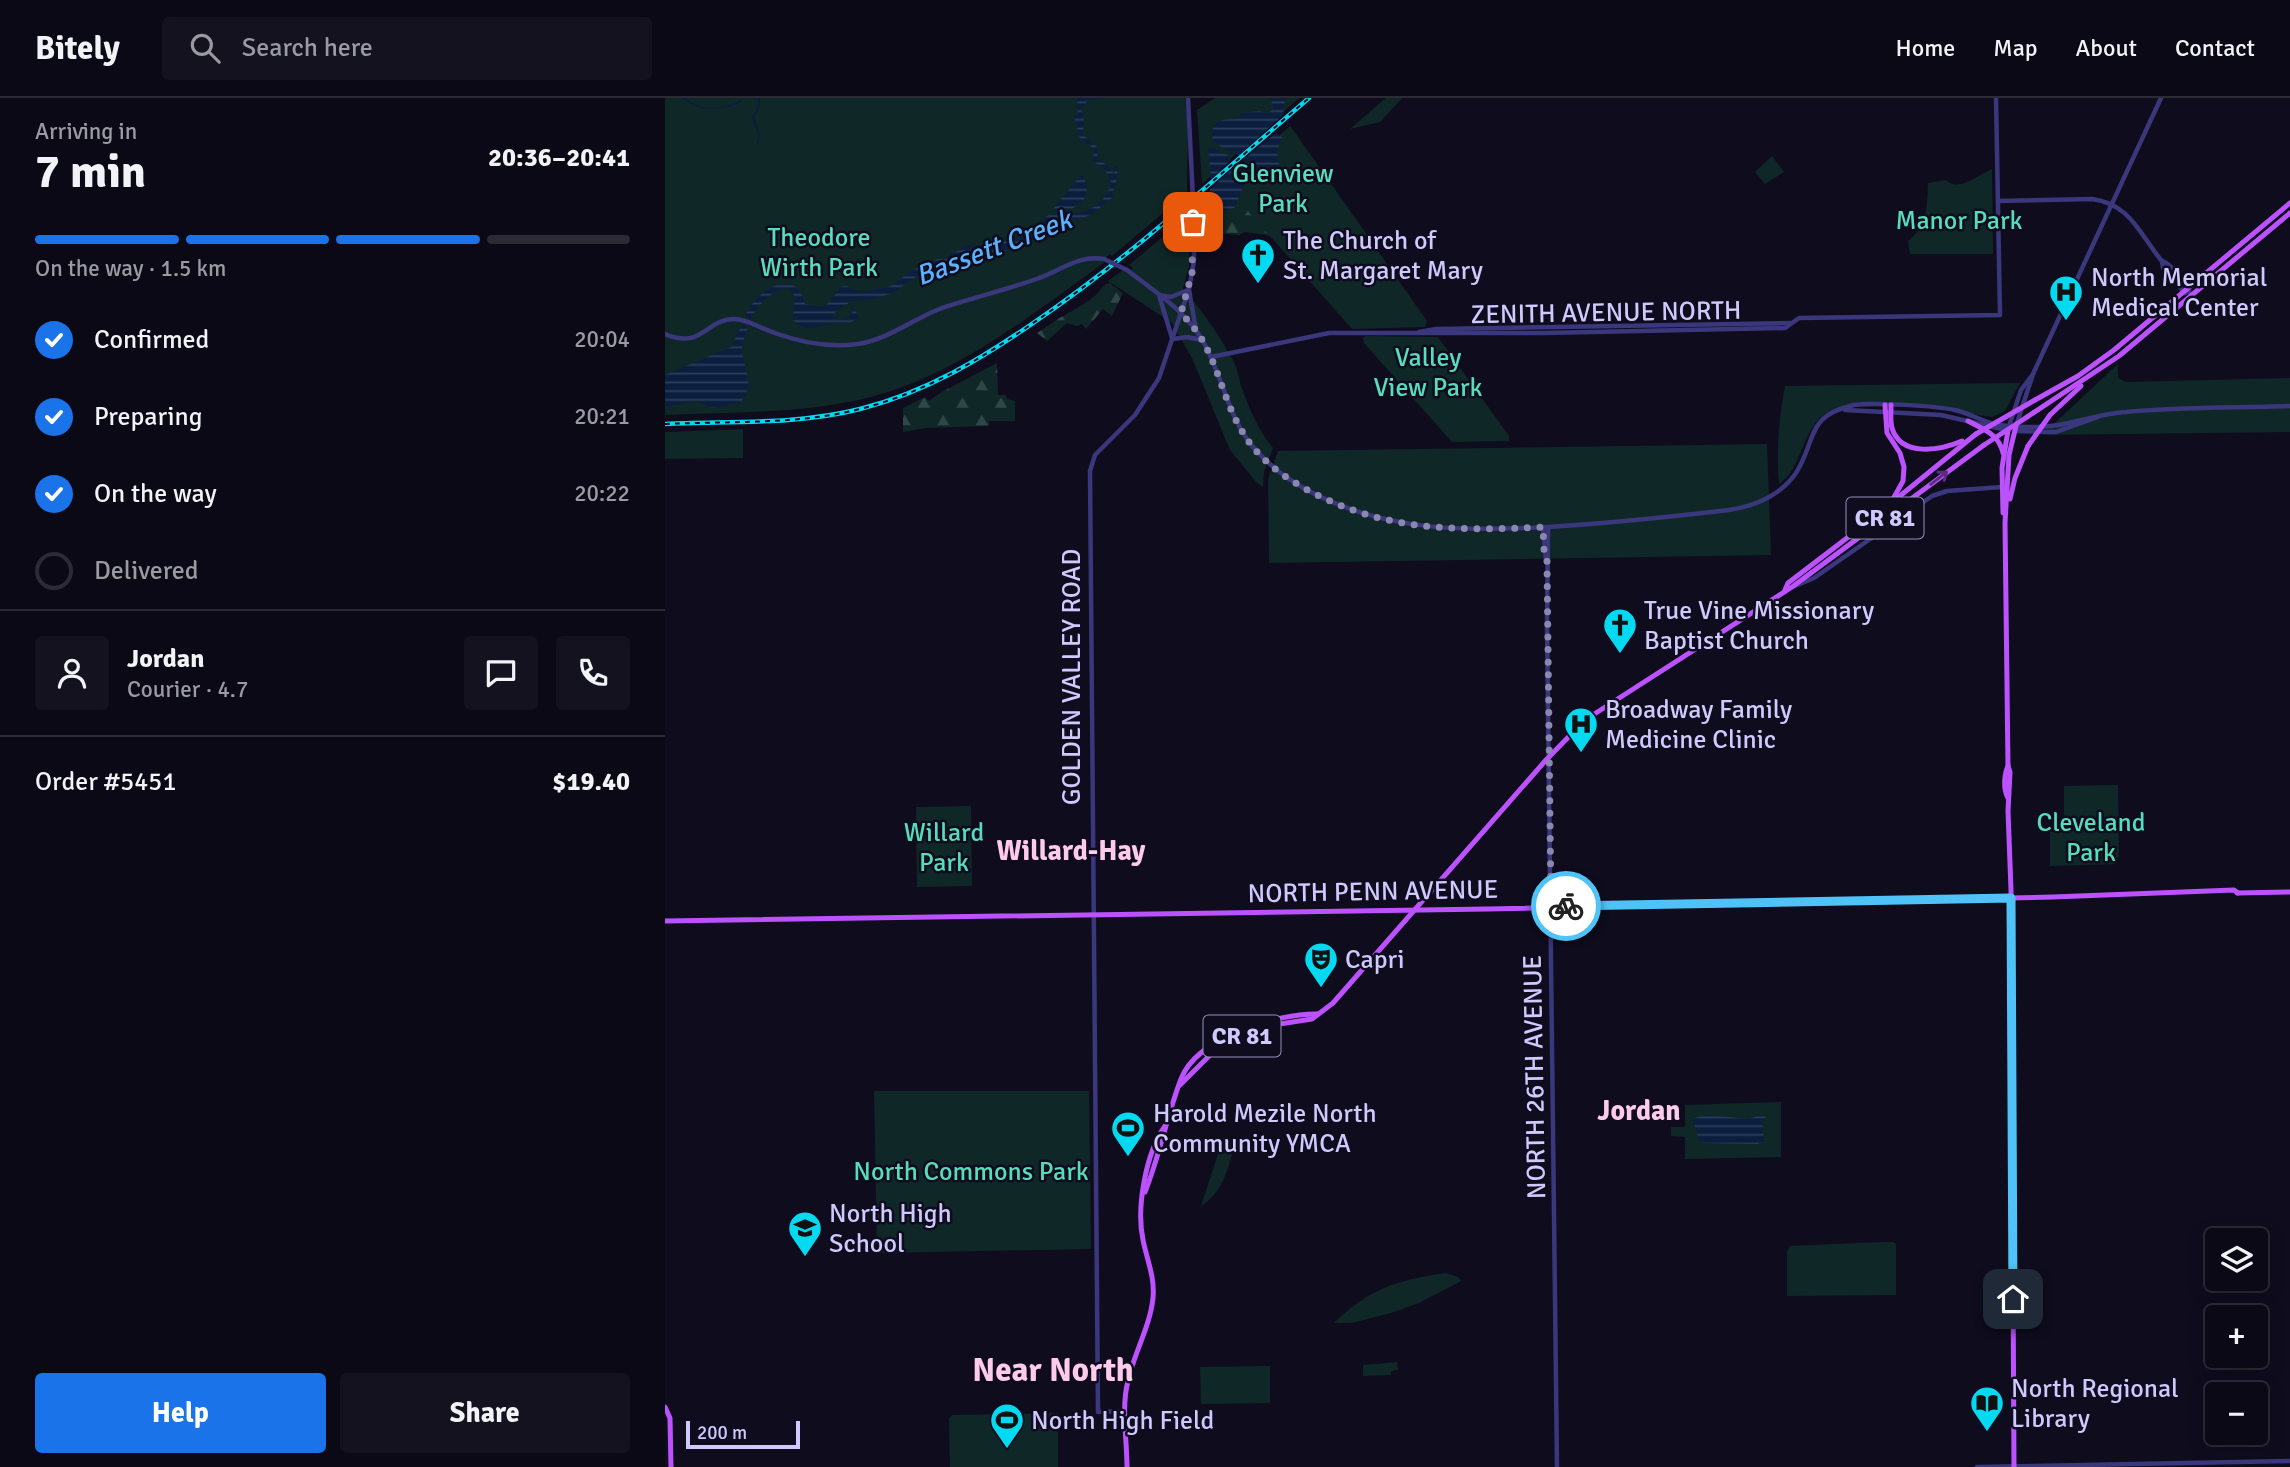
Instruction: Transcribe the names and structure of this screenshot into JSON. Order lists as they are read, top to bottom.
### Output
{
  "streets": {
    "main road": ["CR 81", "NORTH PENN AVENUE"],
    "street": ["ZENITH AVENUE NORTH", "GOLDEN VALLEY ROAD", "NORTH 26TH AVENUE"]
  },
  "crossings": [
    ["CR 81", "GOLDEN VALLEY ROAD"],
    ["CR 81", "NORTH PENN AVENUE"],
    ["CR 81", "NORTH 26TH AVENUE"],
    ["GOLDEN VALLEY ROAD", "NORTH PENN AVENUE"],
    ["NORTH PENN AVENUE", "NORTH 26TH AVENUE"]
  ],
  "districts": ["Willard-Hay", "Jordan", "Near North"],
  "water": ["Bassett Creek"],
  "parks": [
    "Glenview Park",
    "Manor Park",
    "Theodore Wirth Park",
    "Valley View Park",
    "Cleveland Park",
    "Willard Park",
    "North Commons Park"
  ],
  "places": {
    "church": ["The Church of St. Margaret Mary", "True Vine Missionary Baptist Church"],
    "hospital": ["North Memorial Medical Center", "Broadway Family Medicine Clinic"],
    "theatre": ["Capri"],
    "sports": ["Harold Mezile North Community YMCA", "North High Field"],
    "school or university": ["North High School"],
    "library": ["North Regional Library"]
  },
  "scale_bar": "200 m",
  "page": {
    "header": "Bitely",
    "search": "Search here",
    "nav": [
      "Home",
      "Map",
      "About",
      "Contact"
    ],
    "heading": ["7 min", "Arriving in", "20:36–20:41"],
    "panel": [
      "Jordan",
      "Courier · 4.7",
      "Order #5451",
      "$19.40"
    ],
    "bar": "On the way · 1.5 km",
    "list": [
      ["Confirmed", "20:04"],
      ["Preparing", "20:21"],
      ["On the way", "20:22"],
      "Delivered"
    ],
    "map_buttons": ["+", "−"],
    "buttons": ["Help", "Share"],
    "scale": "200 m"
  }
}
